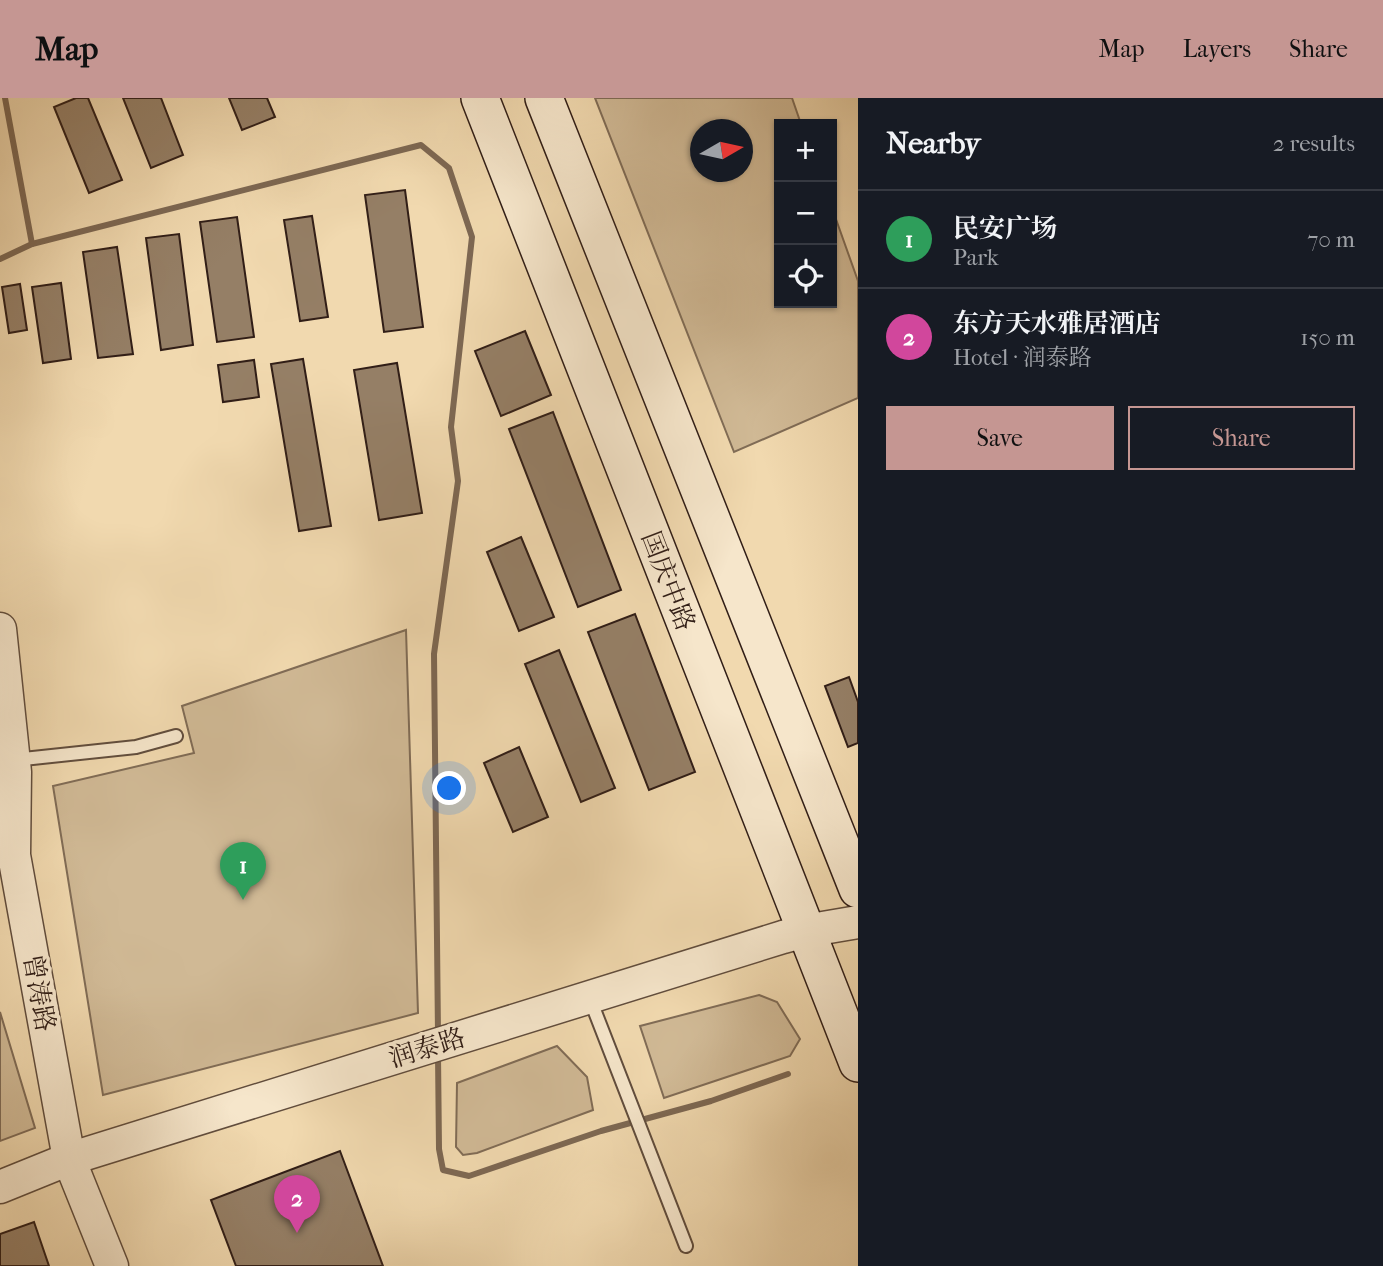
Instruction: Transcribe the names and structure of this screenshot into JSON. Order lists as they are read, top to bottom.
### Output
{
  "streets": {
    "main road": ["国庆中路"],
    "street": ["曾涛路", "润泰路"]
  },
  "crossings": [
    ["国庆中路", "润泰路"],
    ["曾涛路", "润泰路"]
  ],
  "north": "right",
  "page": {
    "header": "Map",
    "nav": ["Map", "Layers", "Share"],
    "heading": ["Nearby", "2 results"],
    "map_buttons": ["+", "−"],
    "list": [
      {
        "mark": "1",
        "name": "民安广场",
        "note": "Park",
        "value": "70 m"
      },
      {
        "mark": "2",
        "name": "东方天水雅居酒店",
        "note": "Hotel · 润泰路",
        "value": "150 m"
      }
    ],
    "buttons": ["Save", "Share"],
    "pins": ["1", "2"]
  }
}
